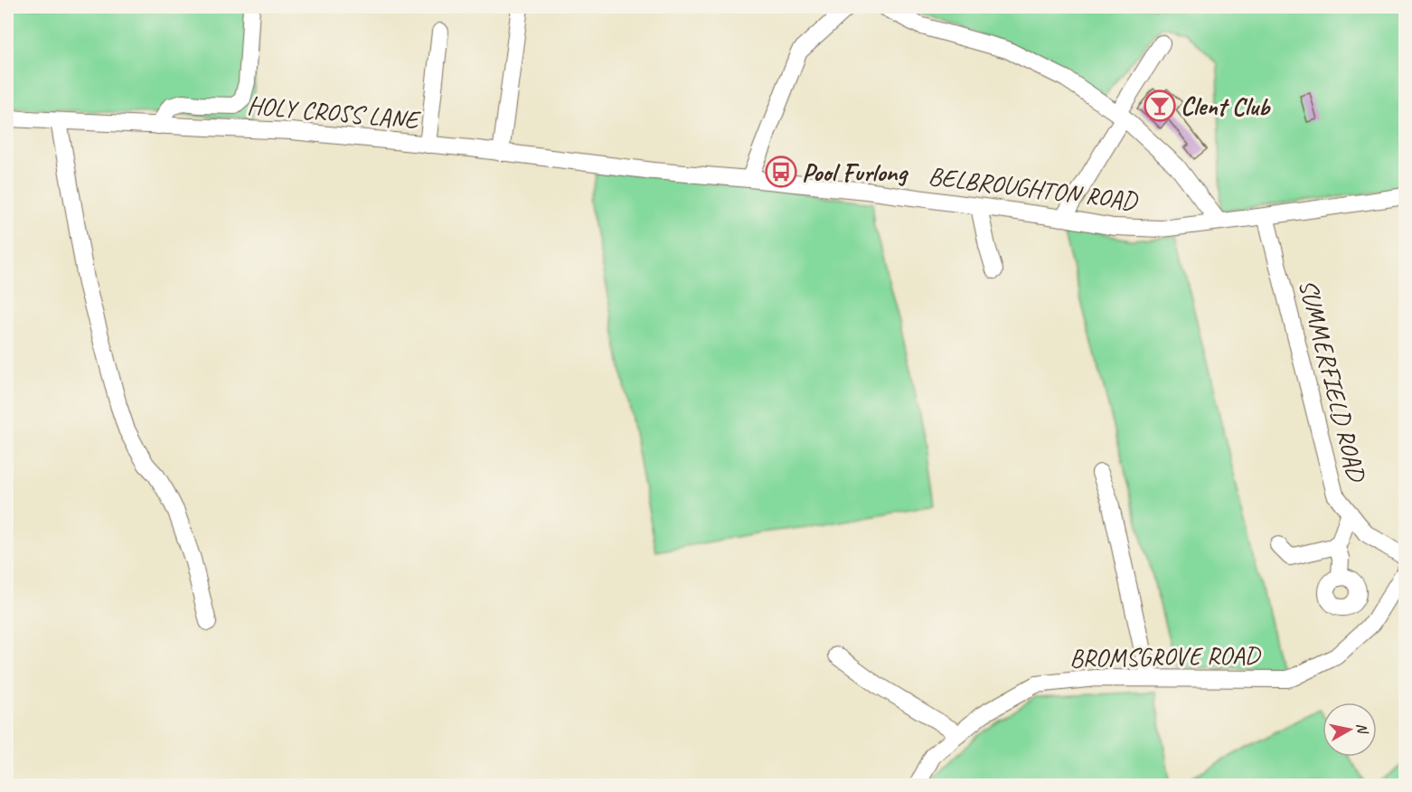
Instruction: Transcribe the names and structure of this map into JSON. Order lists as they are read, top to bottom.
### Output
{
  "streets": {
    "street": [
      "HOLY CROSS LANE",
      "BELBROUGHTON ROAD",
      "SUMMERFIELD ROAD",
      "BROMSGROVE ROAD"
    ]
  },
  "crossings": [
    ["HOLY CROSS LANE", "BELBROUGHTON ROAD"],
    ["BELBROUGHTON ROAD", "SUMMERFIELD ROAD"]
  ],
  "places": {
    "bar": ["Clent Club"],
    "bus stop": ["Pool Furlong"]
  },
  "north": "right"
}
